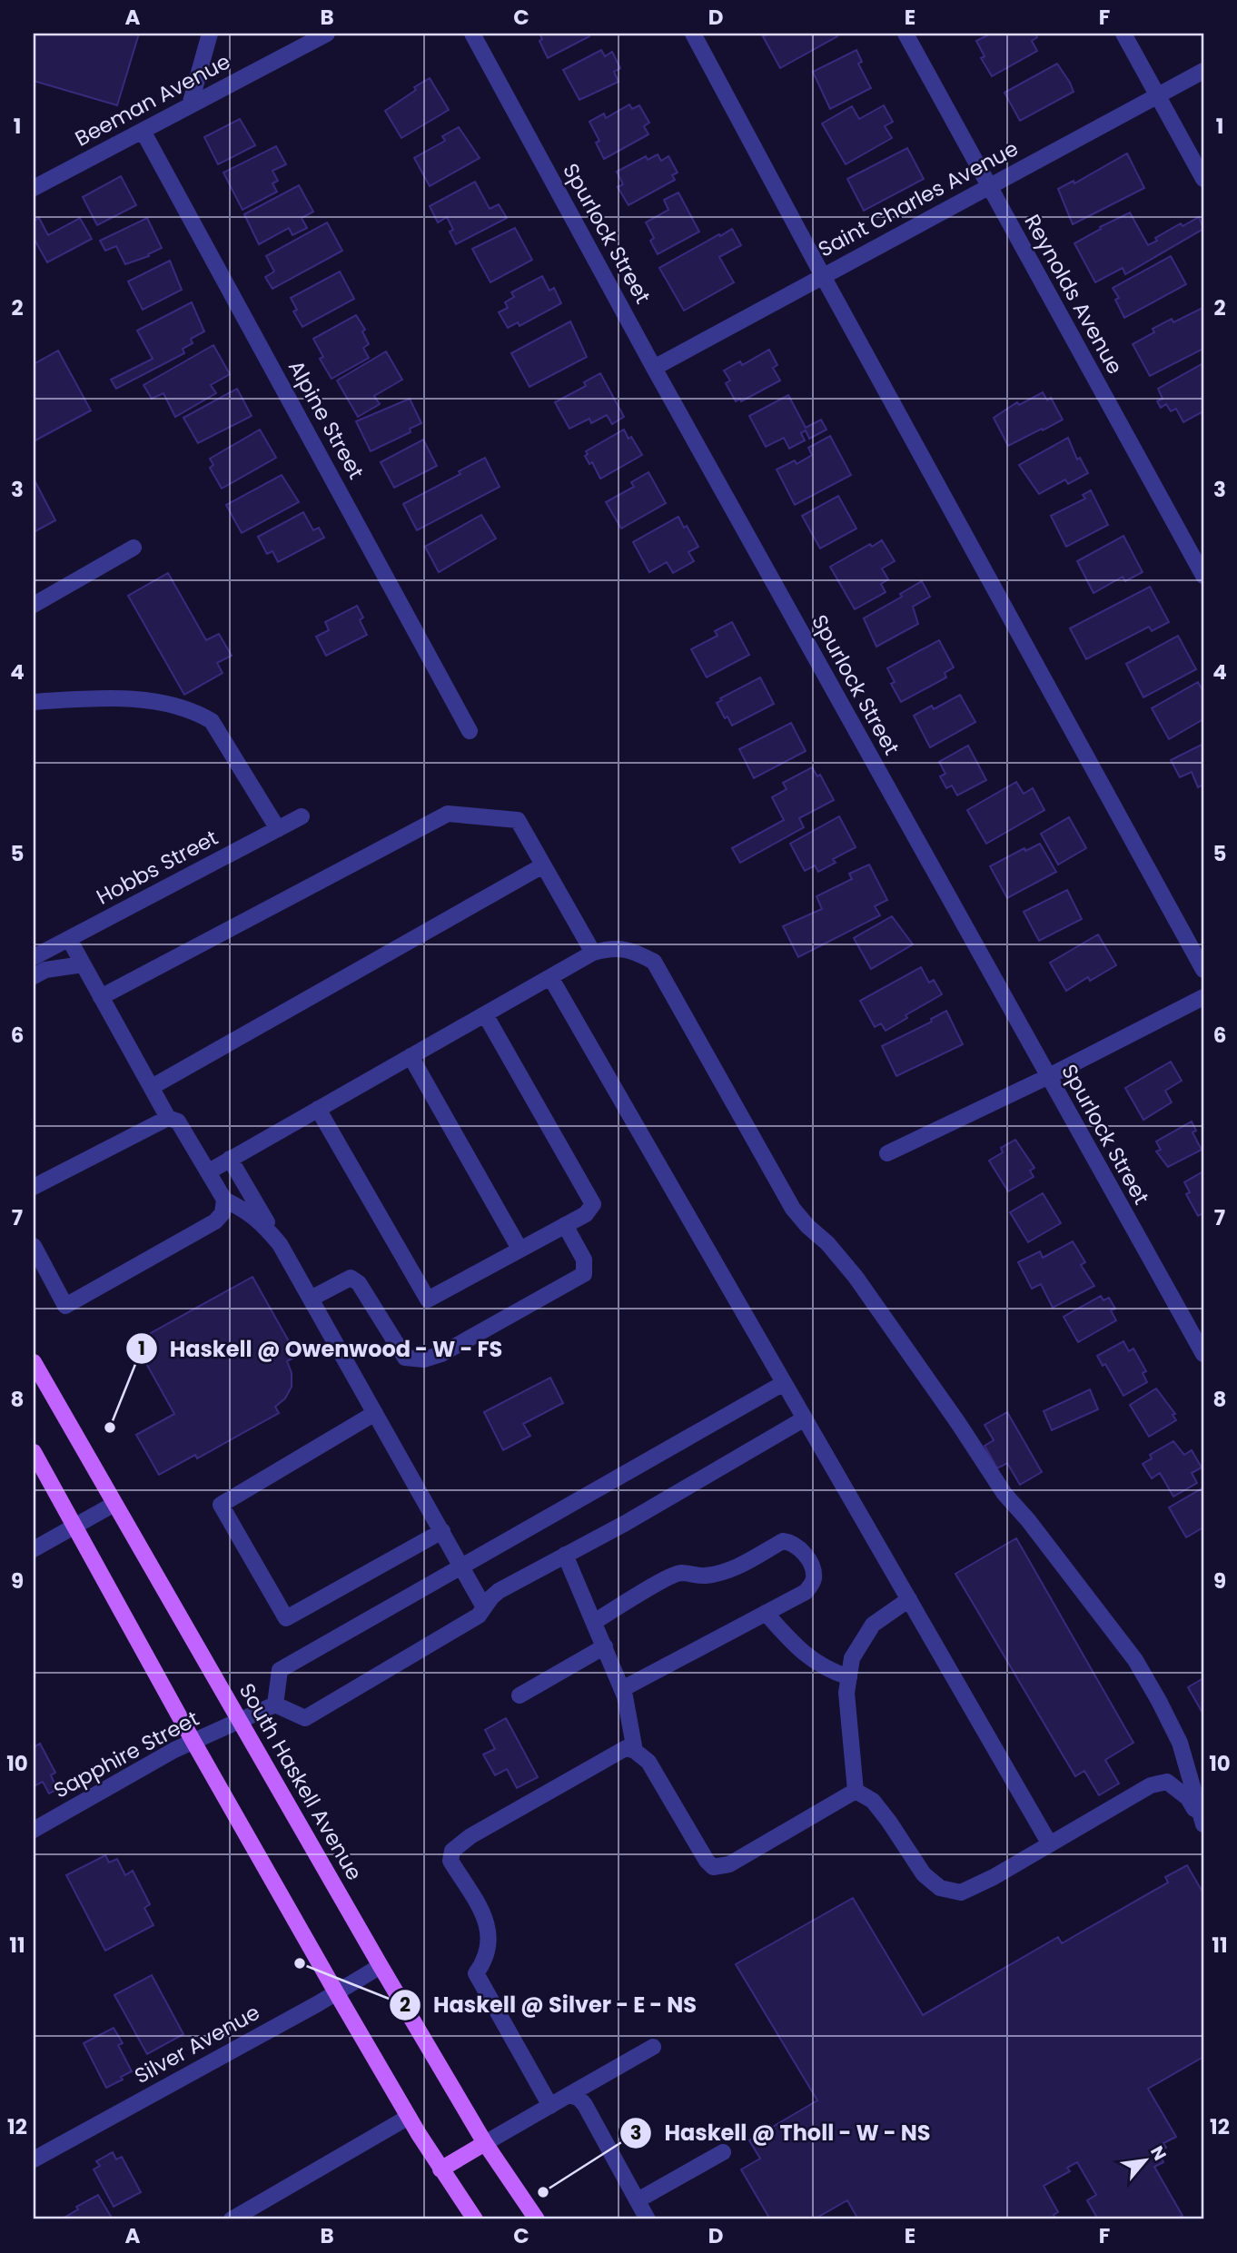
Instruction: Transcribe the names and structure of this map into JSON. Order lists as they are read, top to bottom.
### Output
{
  "streets": {
    "main road": ["South Haskell Avenue"],
    "street": [
      "Beeman Avenue",
      "Saint Charles Avenue",
      "Spurlock Street",
      "Reynolds Avenue",
      "Alpine Street",
      "Hobbs Street",
      "Sapphire Street",
      "Silver Avenue"
    ]
  },
  "crossings": [
    ["Beeman Avenue", "Alpine Street"],
    ["Saint Charles Avenue", "Spurlock Street"],
    ["Saint Charles Avenue", "Reynolds Avenue"],
    ["Sapphire Street", "South Haskell Avenue"],
    ["South Haskell Avenue", "Silver Avenue"]
  ],
  "places": ["Haskell @ Owenwood - W - FS", "Haskell @ Silver - E - NS", "Haskell @ Tholl - W - NS"],
  "north": "top right",
  "grid": {
    "columns": [
      "A",
      "B",
      "C",
      "D",
      "E",
      "F"
    ],
    "rows": [
      "1",
      "2",
      "3",
      "4",
      "5",
      "6",
      "7",
      "8",
      "9",
      "10",
      "11",
      "12"
    ]
  }
}
